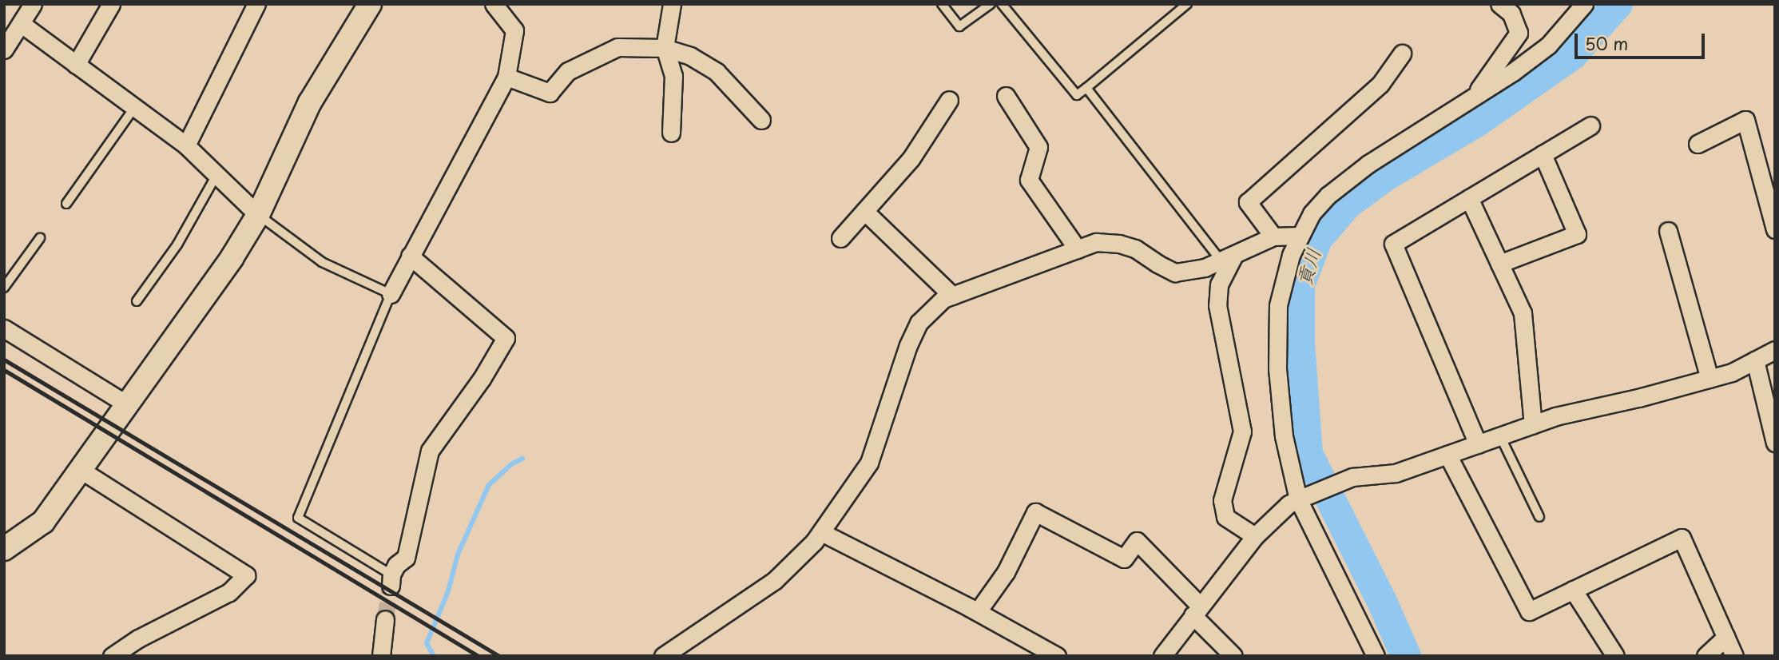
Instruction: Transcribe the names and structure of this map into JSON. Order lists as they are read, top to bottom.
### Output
{
  "water": ["貢川"],
  "scale_bar": "50 m"
}
